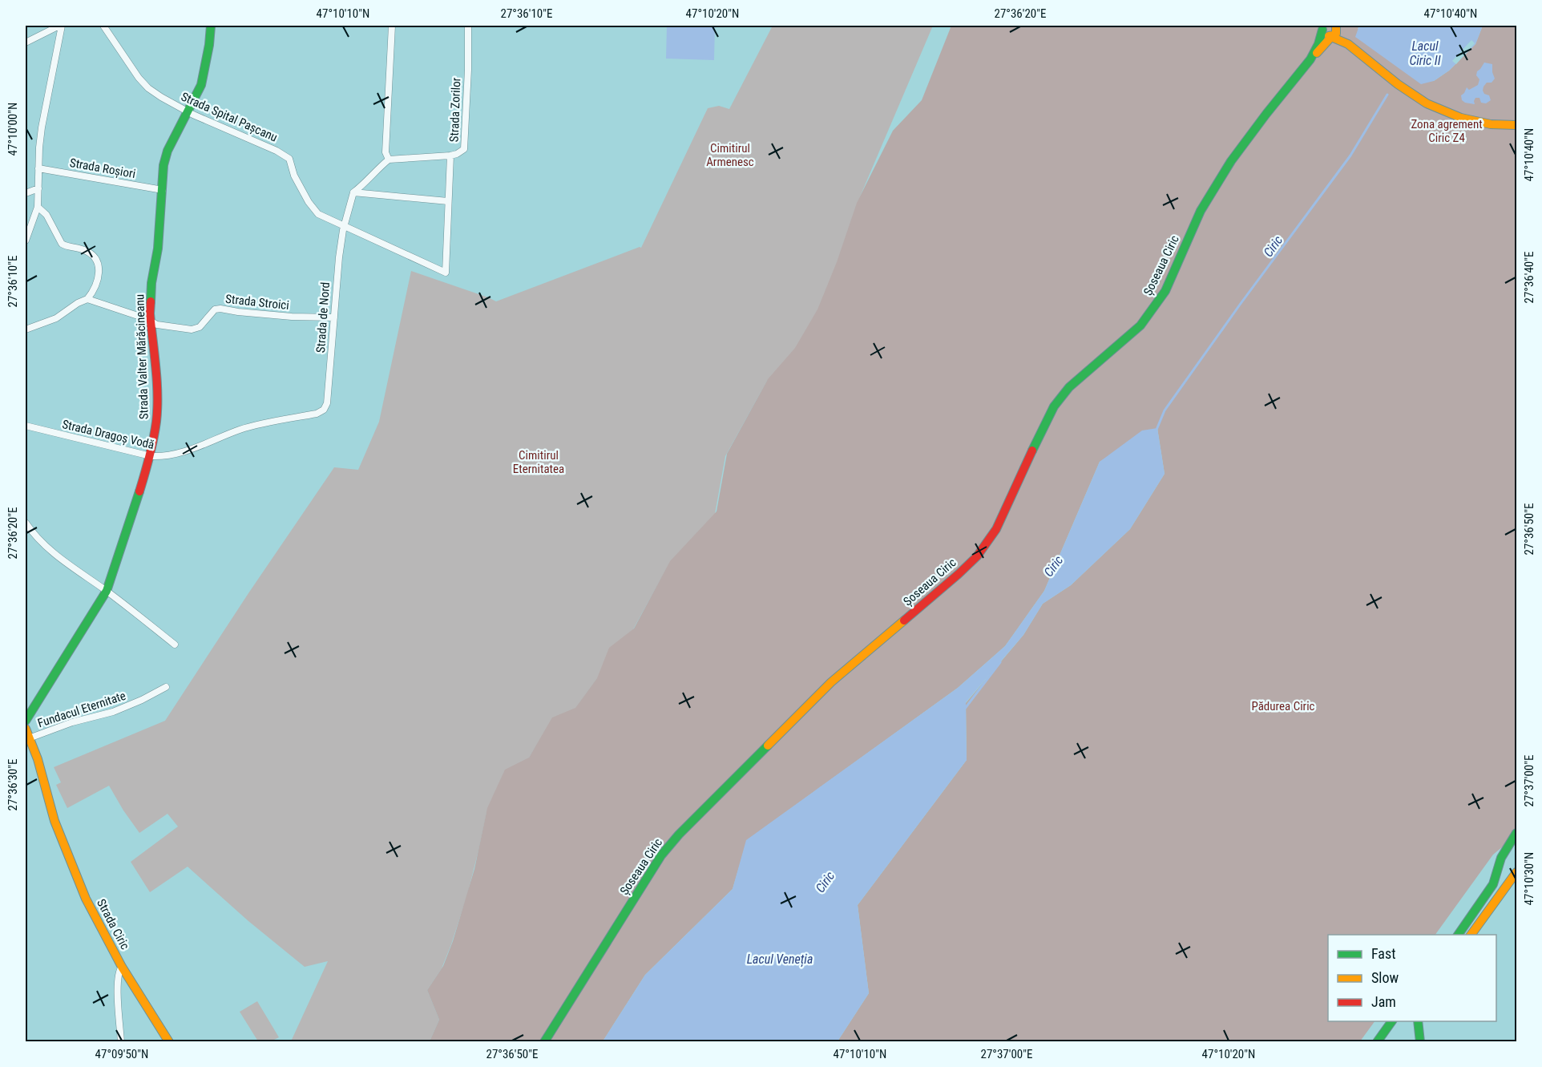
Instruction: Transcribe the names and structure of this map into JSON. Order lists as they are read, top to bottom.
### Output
{
  "streets": {
    "street": [
      "Strada Zorilor",
      "Strada Spital Pașcanu",
      "Strada Roșiori",
      "Șoseaua Ciric",
      "Strada Stroici",
      "Strada de Nord",
      "Strada Valter Mărăcineanu",
      "Strada Dragoș Vodă",
      "Fundacul Eternitate",
      "Strada Ciric"
    ]
  },
  "crossings": [
    ["Strada Zorilor", "Strada Spital Pașcanu"],
    ["Strada Spital Pașcanu", "Strada de Nord"],
    ["Strada Spital Pașcanu", "Strada Valter Mărăcineanu"],
    ["Strada Roșiori", "Strada Valter Mărăcineanu"],
    ["Strada Stroici", "Strada de Nord"],
    ["Strada Stroici", "Strada Valter Mărăcineanu"],
    ["Strada de Nord", "Strada Dragoș Vodă"],
    ["Strada Valter Mărăcineanu", "Strada Dragoș Vodă"],
    ["Fundacul Eternitate", "Strada Ciric"]
  ],
  "water": ["Lacul Ciric II", "Ciric", "Lacul Veneția"],
  "parks": [
    "Zona agrement Ciric Z4",
    "Cimitirul Armenesc",
    "Cimitirul Eternitatea",
    "Pădurea Ciric"
  ],
  "legend": ["Fast", "Slow", "Jam"],
  "coordinates": [
    "47°10'10\"N",
    "27°36'10\"E",
    "47°10'20\"N",
    "27°36'20\"E",
    "47°10'40\"N",
    "47°10'00\"N",
    "27°36'40\"E",
    "27°36'50\"E",
    "27°37'00\"E",
    "27°36'30\"E",
    "47°10'30\"N",
    "47°09'50\"N"
  ]
}
